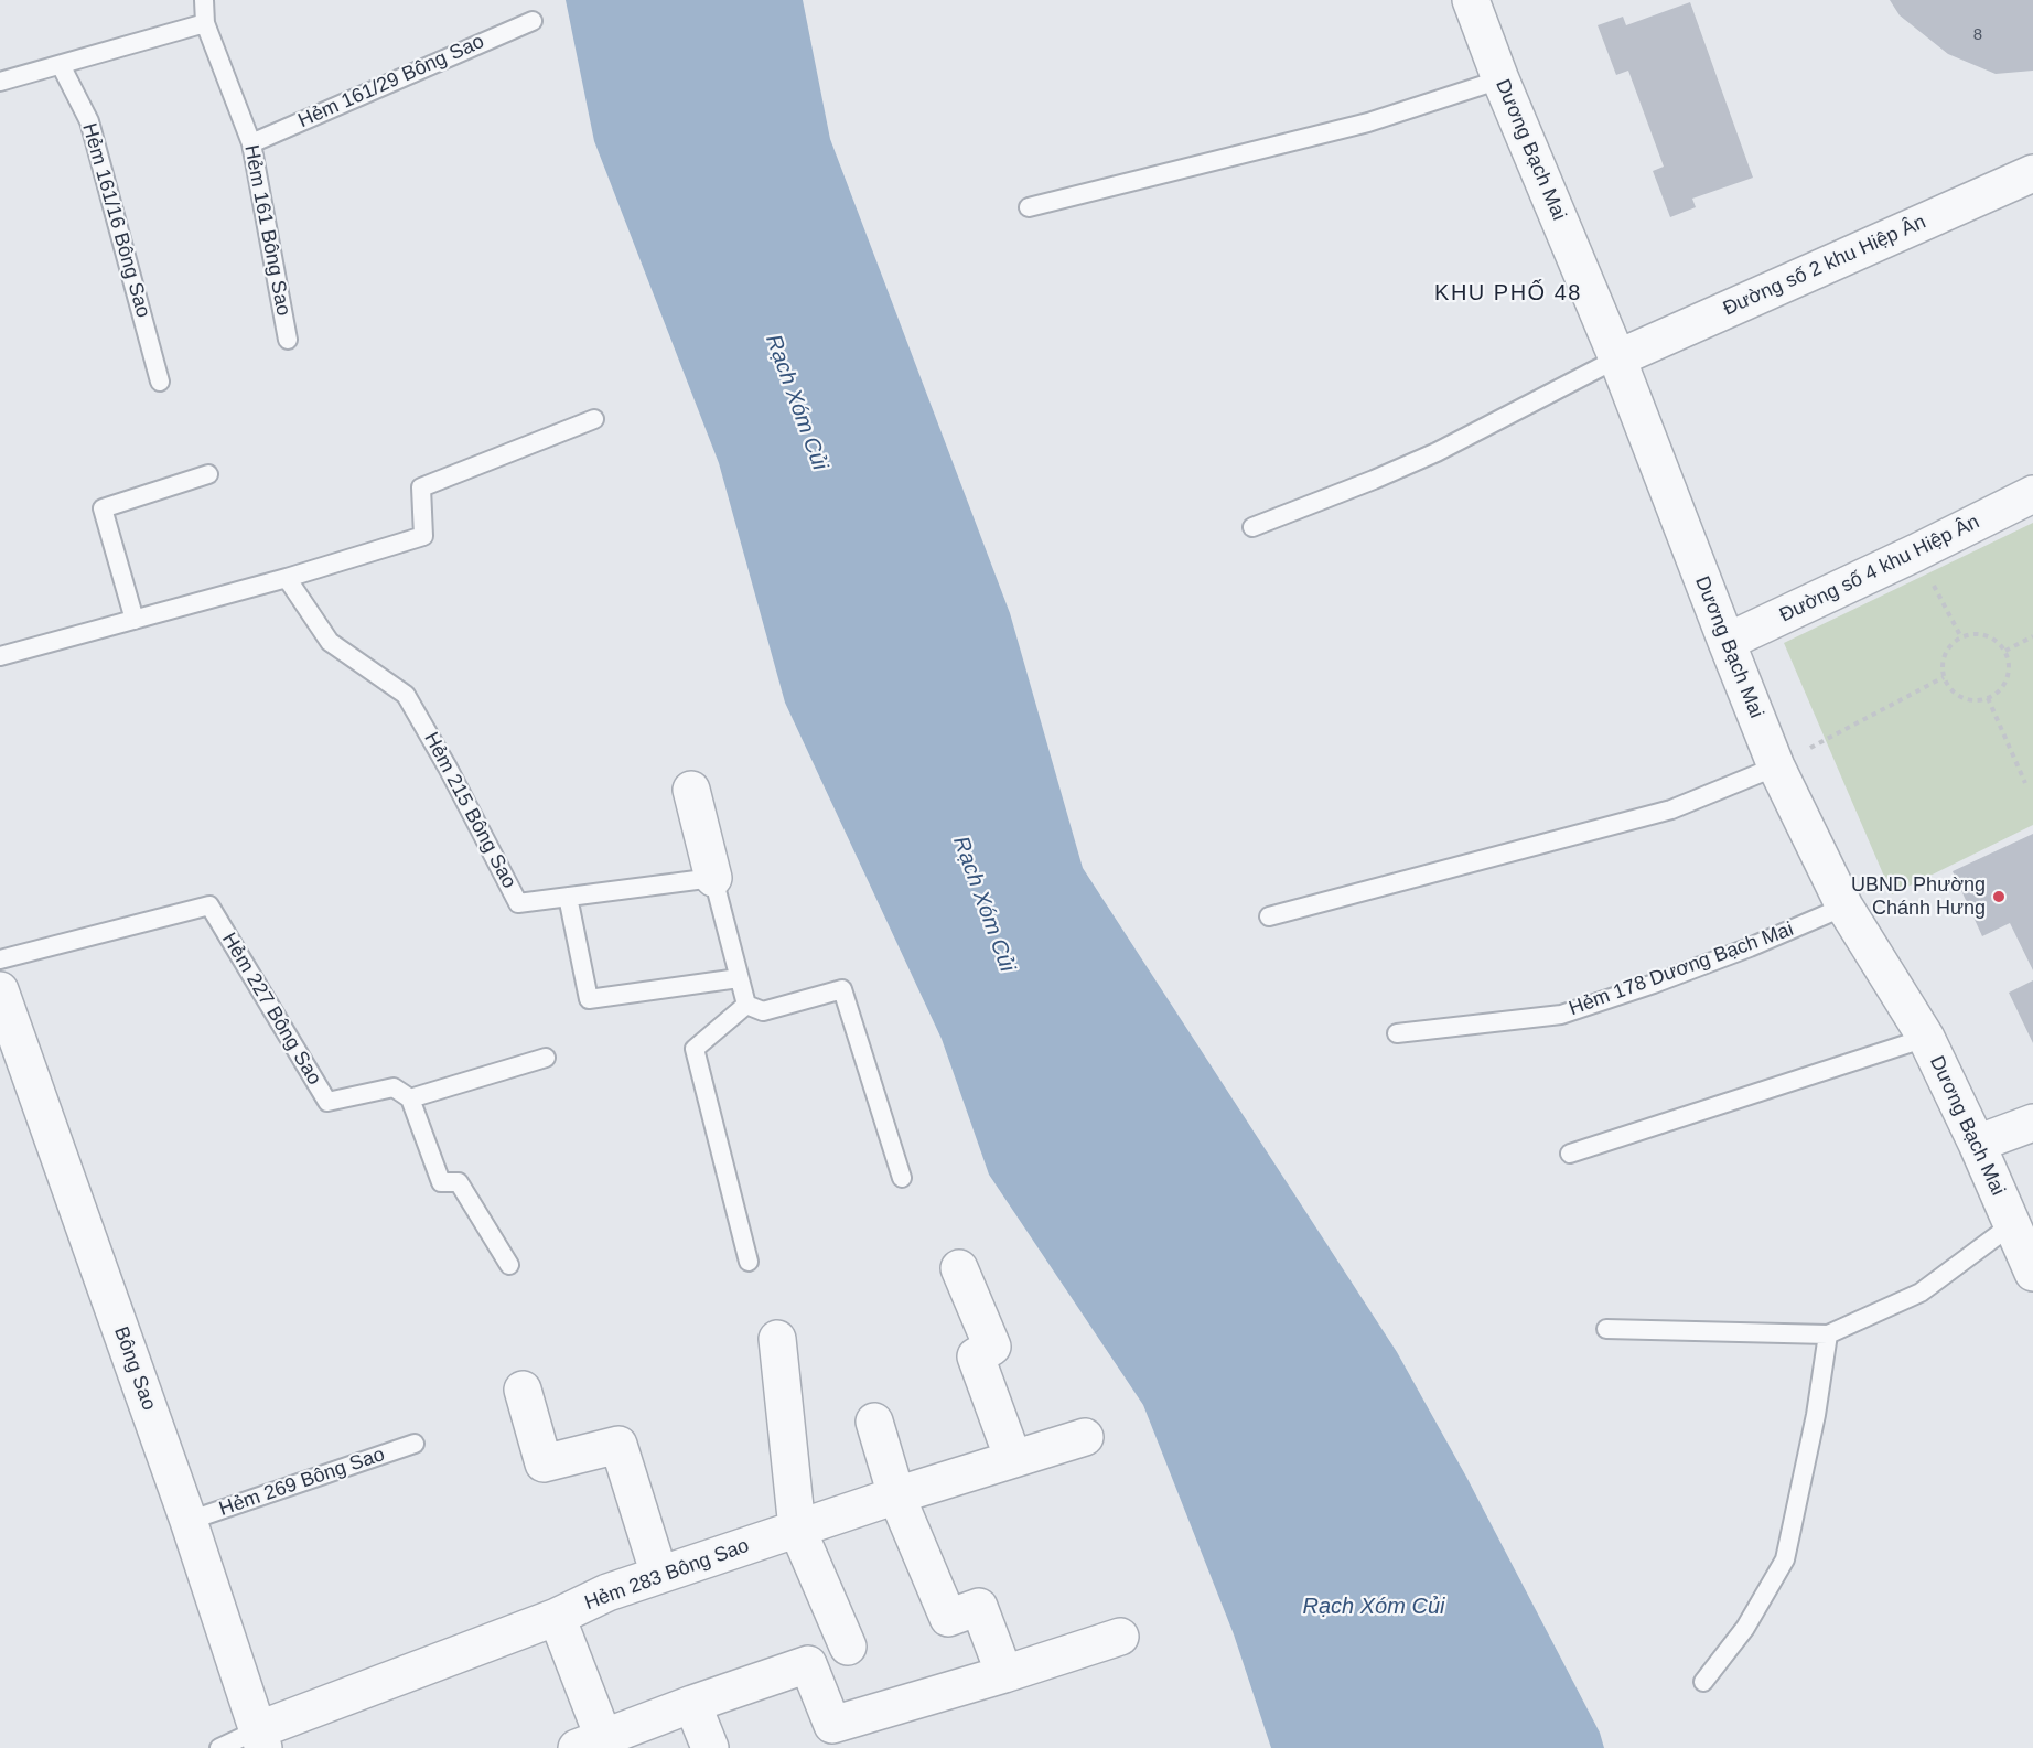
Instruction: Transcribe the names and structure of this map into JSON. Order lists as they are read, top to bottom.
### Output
{
  "streets": {
    "street": [
      "Dương Bạch Mai",
      "Đường số 2 khu Hiệp Ân",
      "Đường số 4 khu Hiệp Ân",
      "Bông Sao",
      "Hẻm 283 Bông Sao"
    ],
    "lane": [
      "Hẻm 161/29 Bông Sao",
      "Hẻm 161/16 Bông Sao",
      "Hẻm 161 Bông Sao",
      "Hẻm 215 Bông Sao",
      "Hẻm 178 Dương Bạch Mai",
      "Hẻm 227 Bông Sao",
      "Hẻm 269 Bông Sao"
    ]
  },
  "crossings": [
    ["Hẻm 161/29 Bông Sao", "Hẻm 161 Bông Sao"],
    ["Dương Bạch Mai", "Đường số 2 khu Hiệp Ân"],
    ["Dương Bạch Mai", "Đường số 4 khu Hiệp Ân"],
    ["Dương Bạch Mai", "Hẻm 178 Dương Bạch Mai"],
    ["Bông Sao", "Hẻm 269 Bông Sao"],
    ["Bông Sao", "Hẻm 283 Bông Sao"]
  ],
  "districts": ["KHU PHỐ 48"],
  "water": ["Rạch Xóm Củi"],
  "places": ["UBND Phường Chánh Hưng"],
  "house_numbers": ["8"]
}
